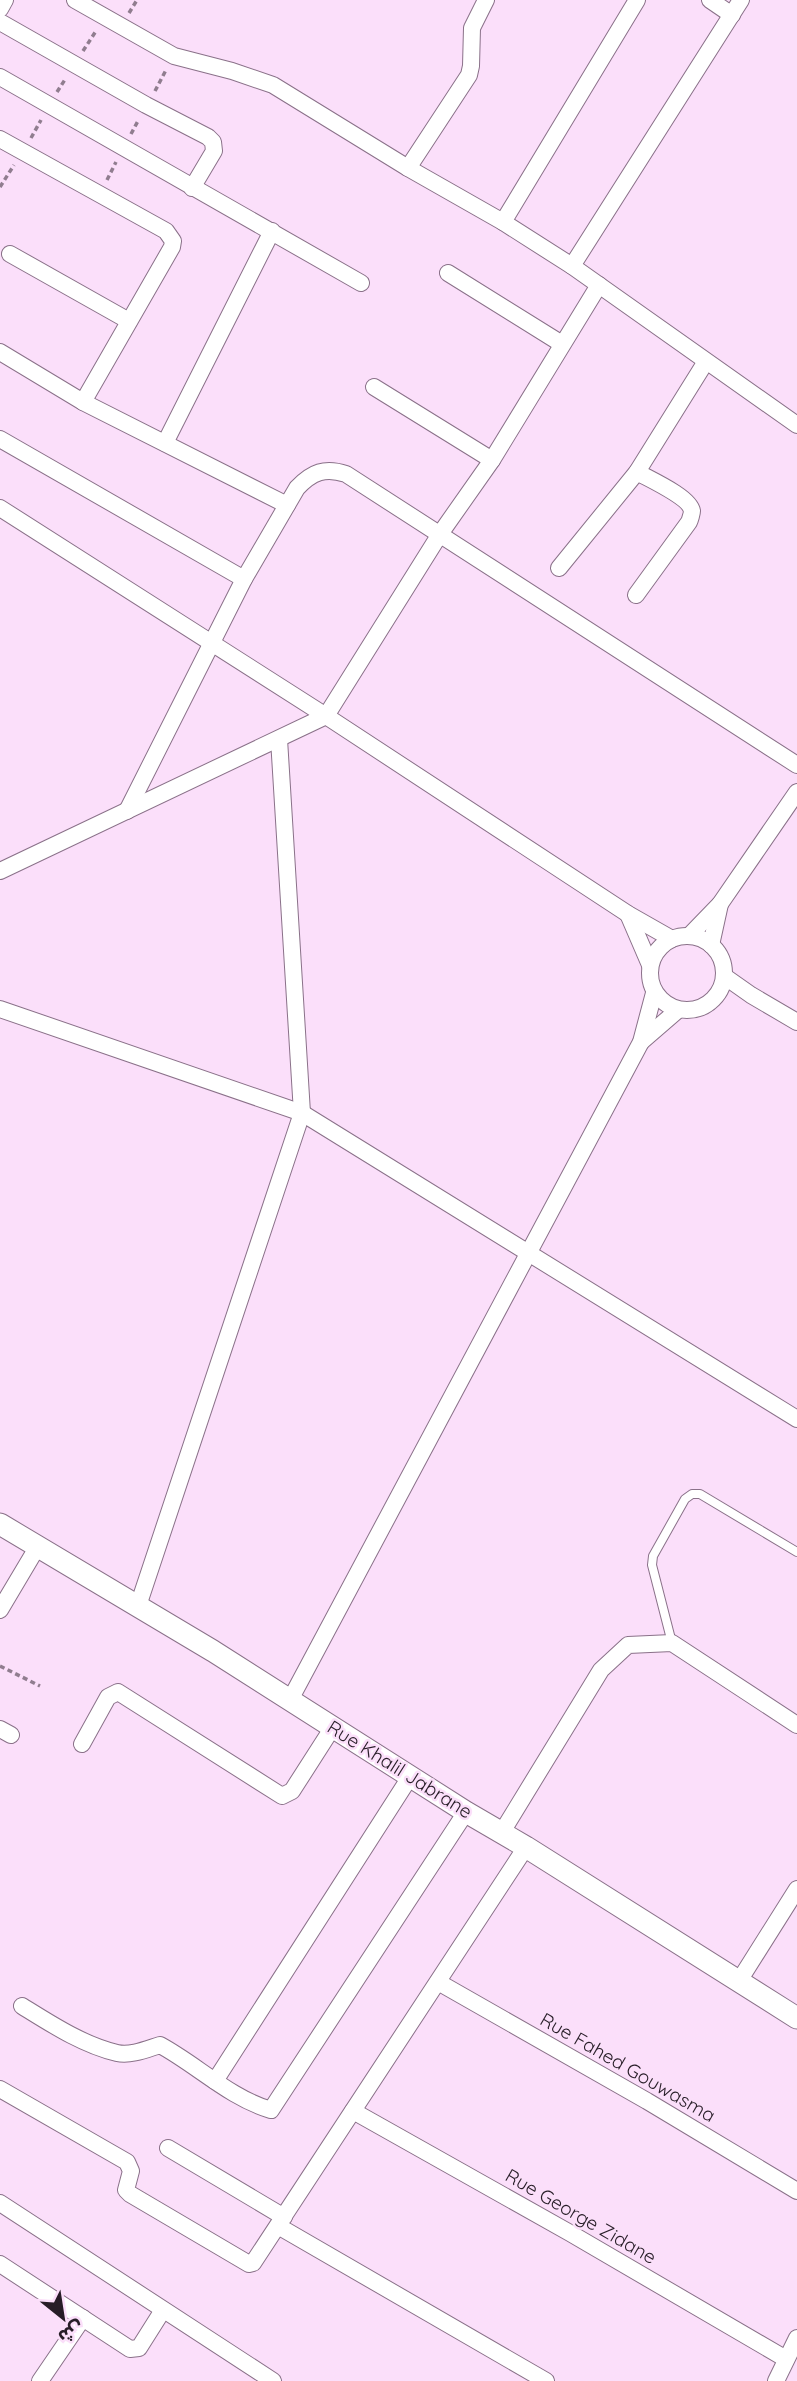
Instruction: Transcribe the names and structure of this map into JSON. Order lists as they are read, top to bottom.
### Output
{
  "streets": {
    "street": ["Rue Khalil Jabrane", "Rue Fahed Gouwasma", "Rue George Zidane"]
  },
  "north": "bottom right"
}
